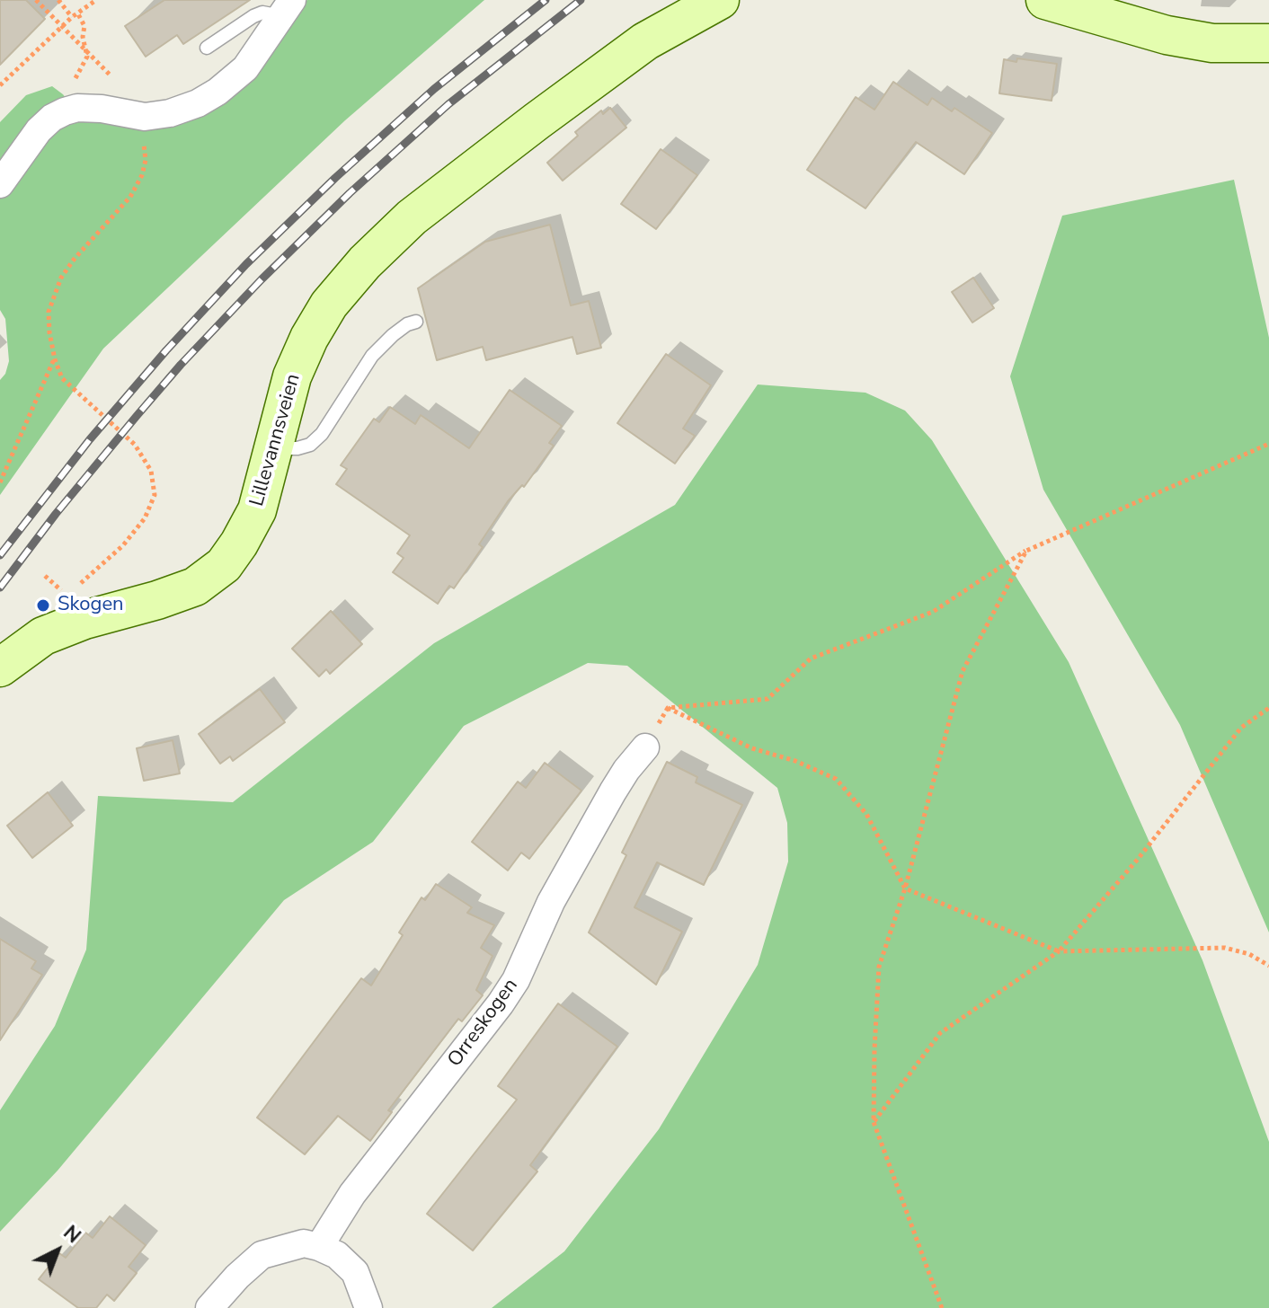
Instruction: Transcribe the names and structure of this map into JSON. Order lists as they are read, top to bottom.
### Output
{
  "streets": {
    "street": ["Lillevannsveien", "Orreskogen"]
  },
  "places": ["Skogen"],
  "north": "top right"
}
